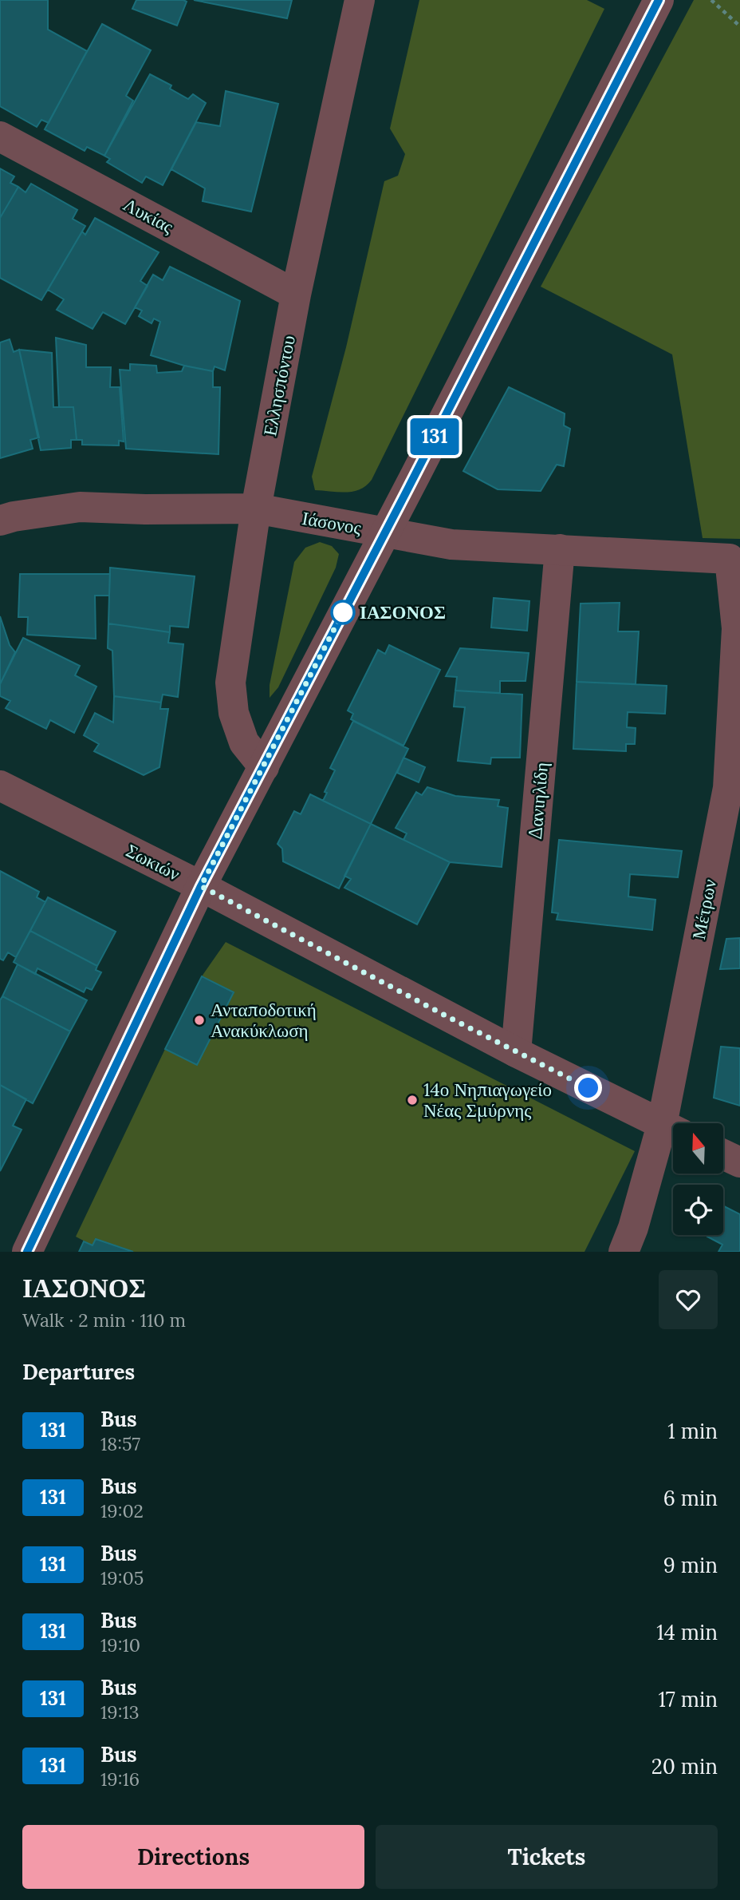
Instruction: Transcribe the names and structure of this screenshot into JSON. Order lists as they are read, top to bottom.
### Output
{
  "streets": {
    "street": [
      "Λυκίας",
      "Ελλησπόντου",
      "Ιάσονος",
      "Δανιηλίδη",
      "Σωκιών",
      "Μέτρων"
    ]
  },
  "crossings": [
    ["Λυκίας", "Ελλησπόντου"],
    ["Ελλησπόντου", "Ιάσονος"],
    ["Ιάσονος", "Δανιηλίδη"],
    ["Ιάσονος", "Μέτρων"],
    ["Δανιηλίδη", "Σωκιών"],
    ["Σωκιών", "Μέτρων"]
  ],
  "places": ["ΙΑΣΟΝΟΣ", "Ανταποδοτική Ανακύκλωση", "14ο Νηπιαγωγείο Νέας Σμύρνης"],
  "lines": ["bus line 131"],
  "north": "top",
  "page": {
    "on_map": "131",
    "heading": [
      ["ΙΑΣΟΝΟΣ", "Walk · 2 min · 110 m"],
      "Departures"
    ],
    "list": [
      {
        "mark": "131",
        "name": "Bus",
        "note": "18:57",
        "value": "1 min"
      },
      {
        "mark": "131",
        "name": "Bus",
        "note": "19:02",
        "value": "6 min"
      },
      {
        "mark": "131",
        "name": "Bus",
        "note": "19:05",
        "value": "9 min"
      },
      {
        "mark": "131",
        "name": "Bus",
        "note": "19:10",
        "value": "14 min"
      },
      {
        "mark": "131",
        "name": "Bus",
        "note": "19:13",
        "value": "17 min"
      },
      {
        "mark": "131",
        "name": "Bus",
        "note": "19:16",
        "value": "20 min"
      }
    ],
    "buttons": ["Directions", "Tickets"]
  }
}
